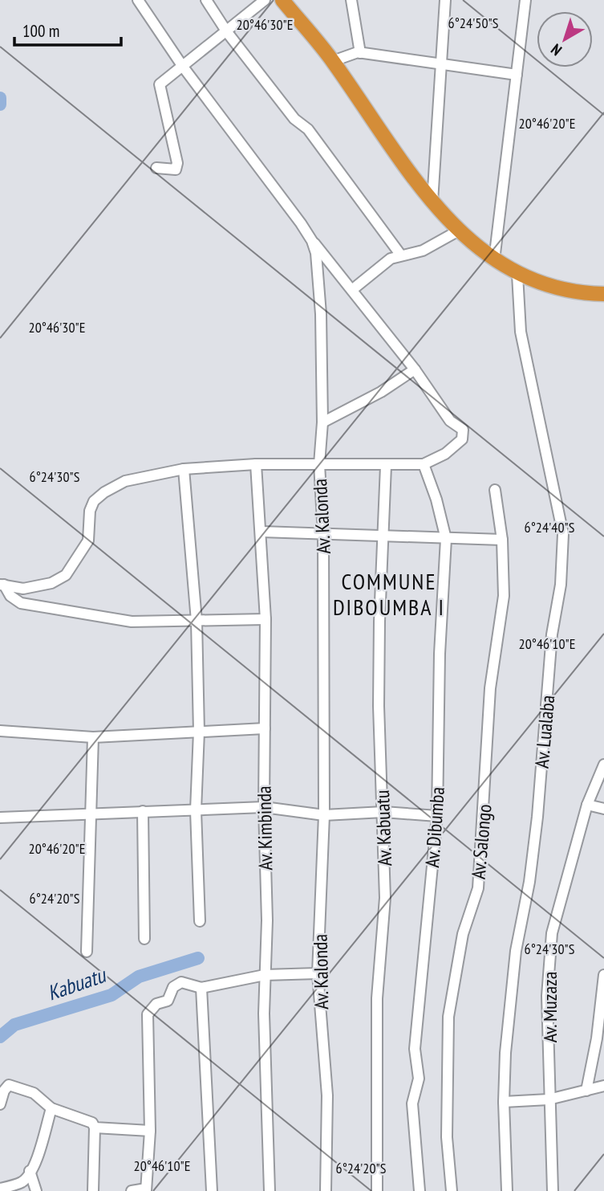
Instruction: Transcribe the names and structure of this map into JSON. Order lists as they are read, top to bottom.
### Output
{
  "streets": {
    "street": [
      "Av. Kalonda",
      "Av. Lualaba",
      "Av. Dibumba",
      "Av. Kimbinda",
      "Av. Kabuatu",
      "Av. Salongo",
      "Av. Muzaza"
    ]
  },
  "districts": ["COMMUNE DIBOUMBA I"],
  "water": ["Kabuatu"],
  "scale_bar": "100 m",
  "north": "bottom left",
  "coordinates": [
    "6°24'50\"S",
    "20°46'30\"E",
    "20°46'20\"E",
    "6°24'30\"S",
    "6°24'40\"S",
    "20°46'10\"E",
    "6°24'20\"S"
  ]
}
